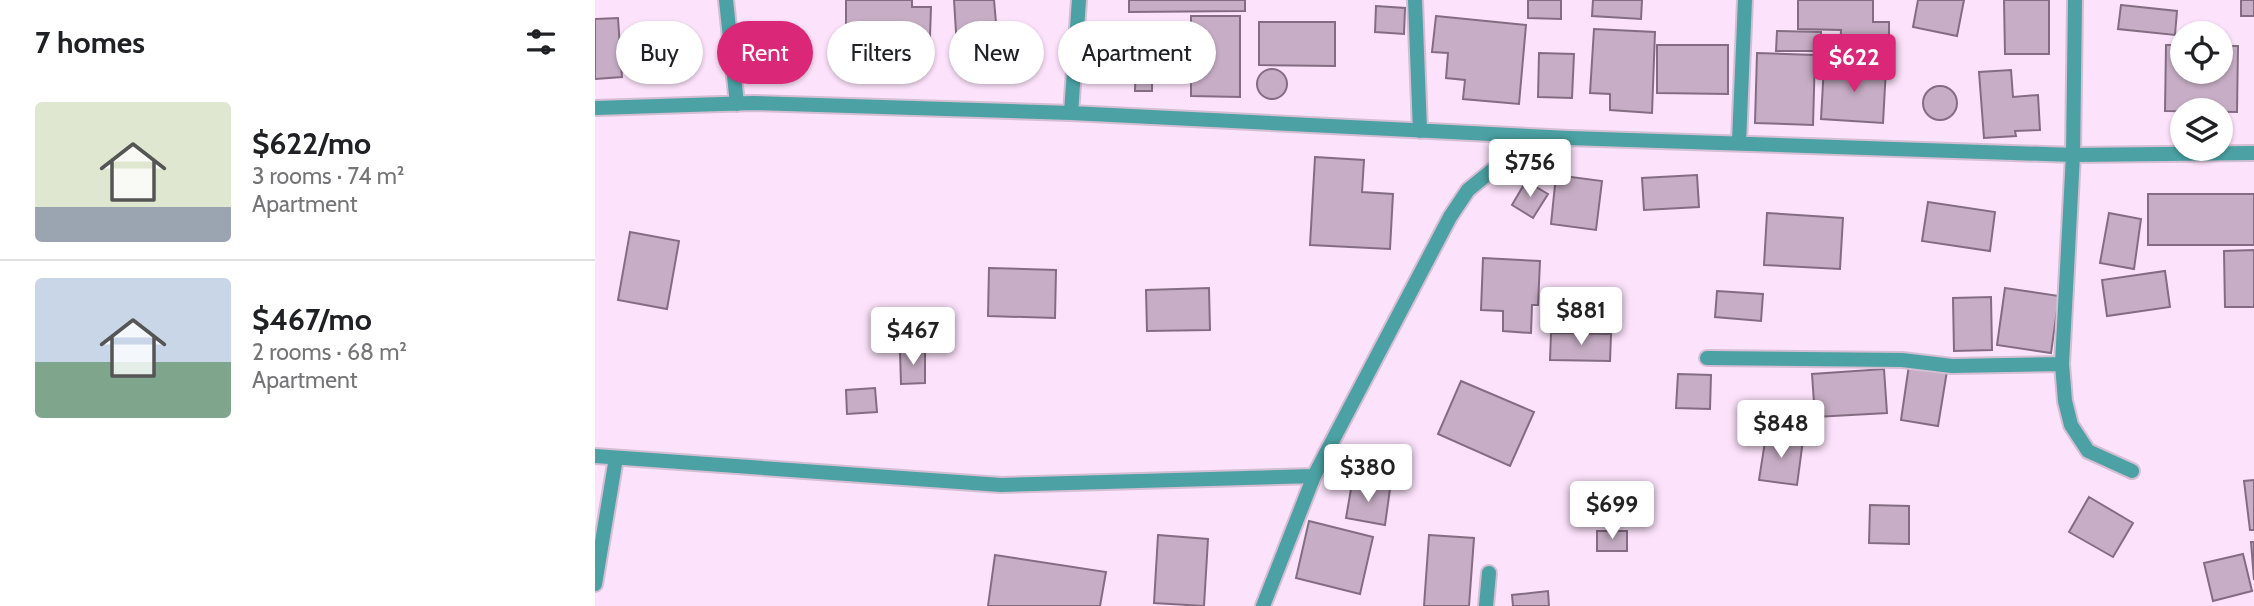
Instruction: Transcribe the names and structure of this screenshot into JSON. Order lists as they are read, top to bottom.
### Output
{
  "page": {
    "heading": "7 homes",
    "chip": [
      "Buy",
      "Rent",
      "Filters",
      "New",
      "Apartment"
    ],
    "price": [
      "$622",
      "$756",
      "$881",
      "$467",
      "$848",
      "$380",
      "$699"
    ],
    "list": [
      {
        "name": "$622/mo",
        "note": "3 rooms · 74 m² · Apartment"
      },
      {
        "name": "$467/mo",
        "note": "2 rooms · 68 m² · Apartment"
      }
    ]
  }
}
